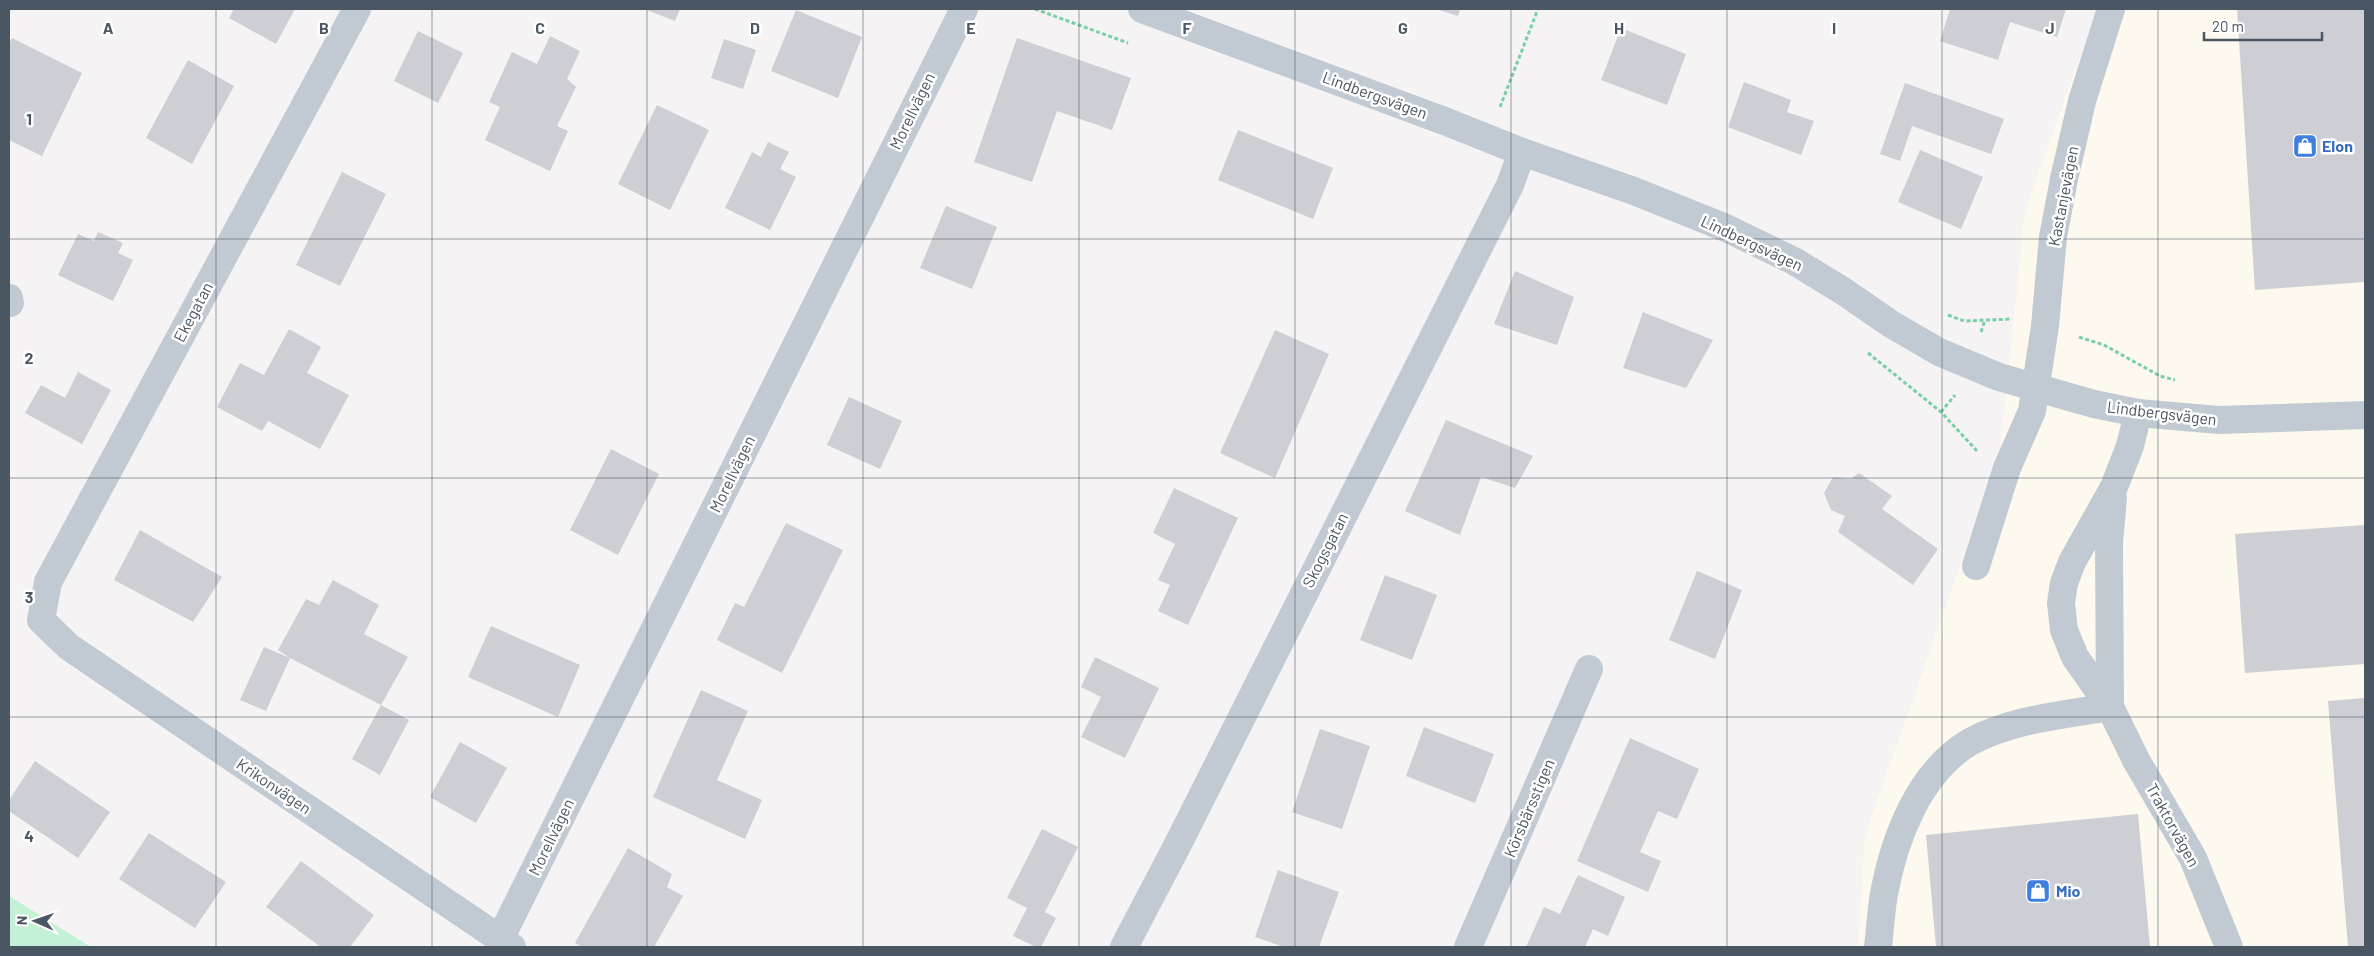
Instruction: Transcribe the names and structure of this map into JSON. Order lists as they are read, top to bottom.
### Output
{
  "streets": {
    "street": [
      "Lindbergsvägen",
      "Morellvägen",
      "Kastanjevägen",
      "Ekegatan",
      "Skogsgatan",
      "Krikonvägen",
      "Körsbärsstigen",
      "Traktorvägen"
    ]
  },
  "crossings": [
    ["Lindbergsvägen", "Kastanjevägen"],
    ["Lindbergsvägen", "Skogsgatan"],
    ["Lindbergsvägen", "Traktorvägen"],
    ["Morellvägen", "Krikonvägen"],
    ["Ekegatan", "Krikonvägen"]
  ],
  "places": {
    "shop": ["Elon", "Mio"]
  },
  "scale_bar": "20 m",
  "north": "left",
  "grid": {
    "columns": [
      "A",
      "B",
      "C",
      "D",
      "E",
      "F",
      "G",
      "H",
      "I",
      "J"
    ],
    "rows": [
      "1",
      "2",
      "3",
      "4"
    ]
  }
}
